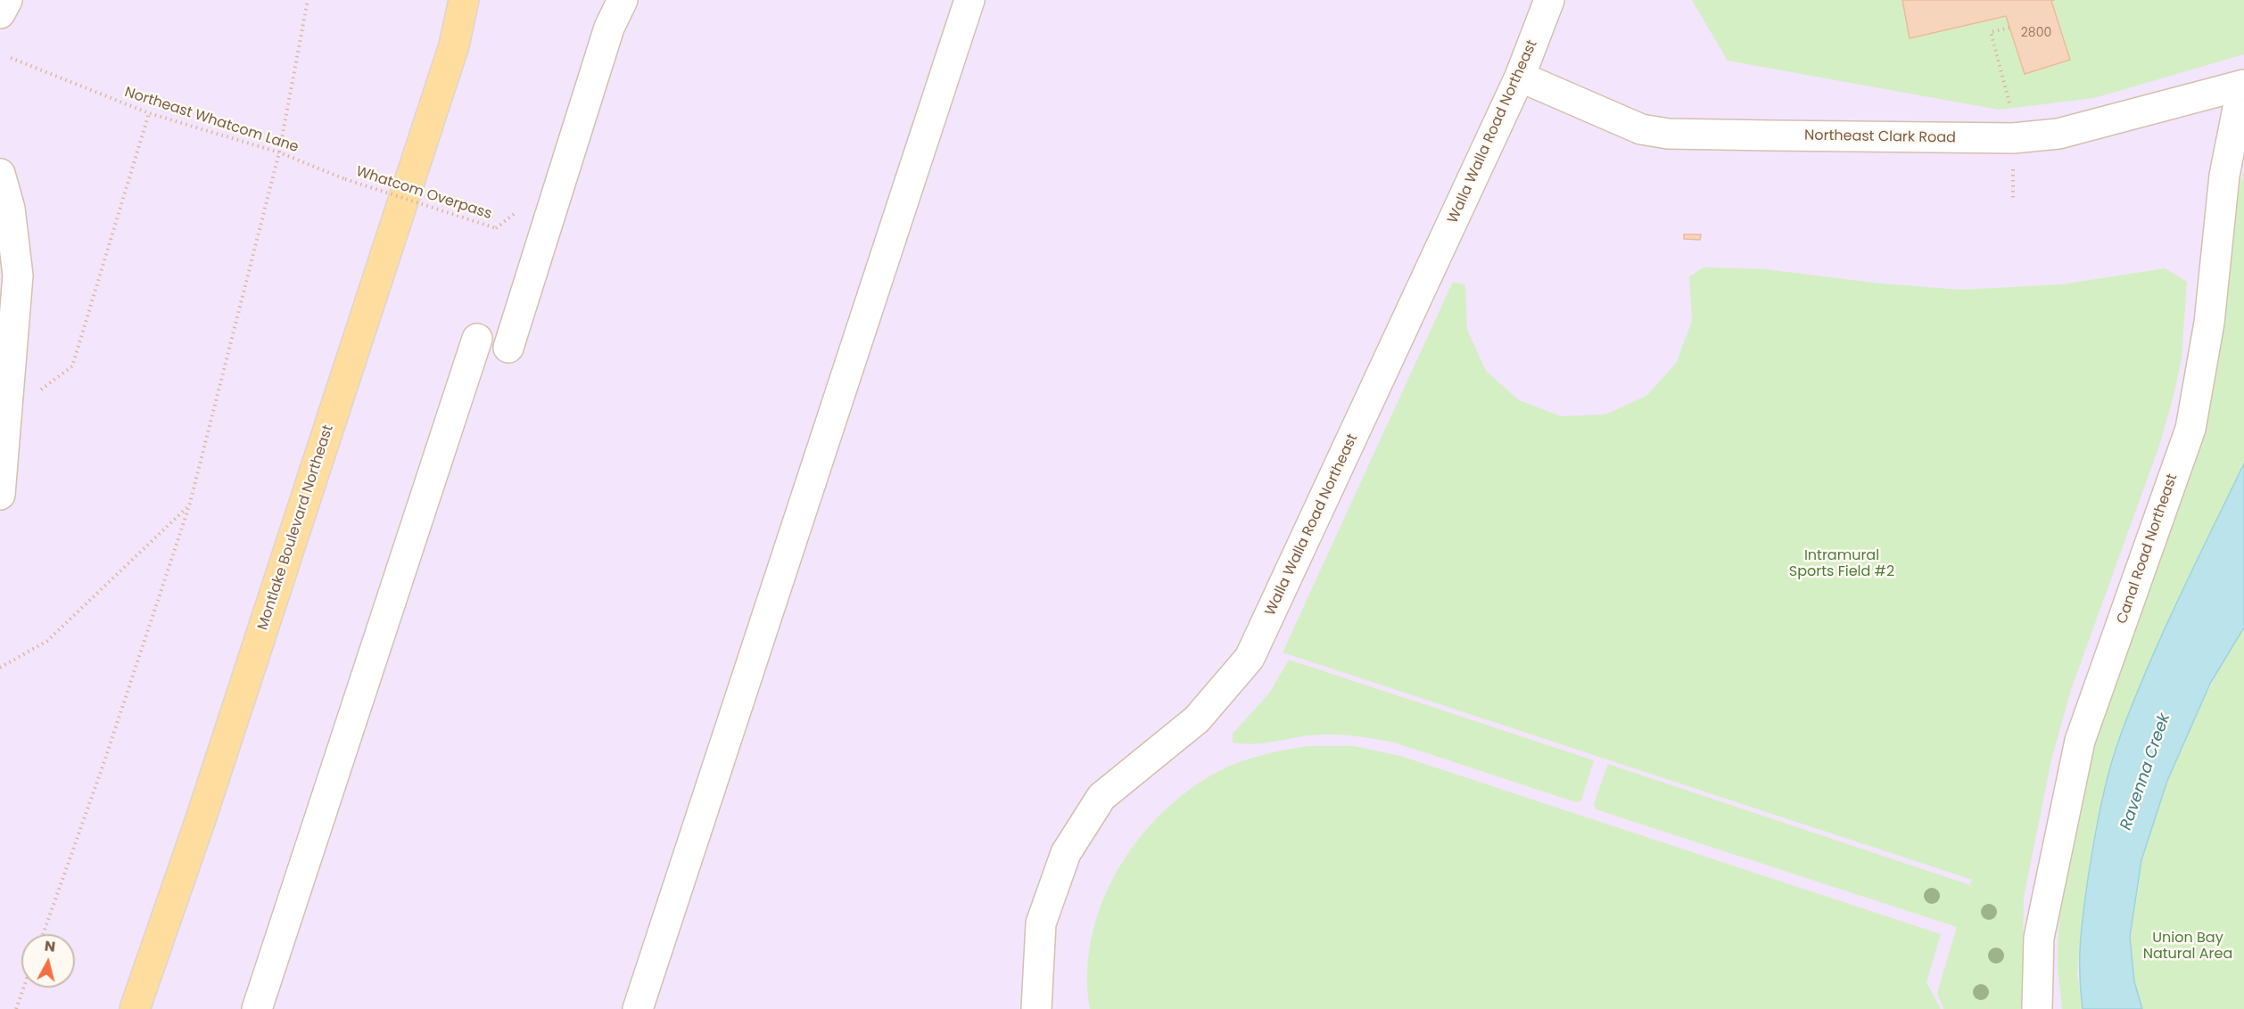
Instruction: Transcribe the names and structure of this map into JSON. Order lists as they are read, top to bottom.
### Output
{
  "streets": {
    "main road": ["Montlake Boulevard Northeast"],
    "street": ["Walla Walla Road Northeast", "Northeast Clark Road", "Canal Road Northeast"],
    "path": ["Northeast Whatcom Lane", "Whatcom Overpass"]
  },
  "crossings": [
    ["Northeast Whatcom Lane", "Whatcom Overpass"],
    ["Walla Walla Road Northeast", "Northeast Clark Road"],
    ["Northeast Clark Road", "Canal Road Northeast"]
  ],
  "water": ["Ravenna Creek"],
  "parks": ["Intramural Sports Field #2", "Union Bay Natural Area"],
  "house_numbers": ["2800"],
  "north": "top"
}
